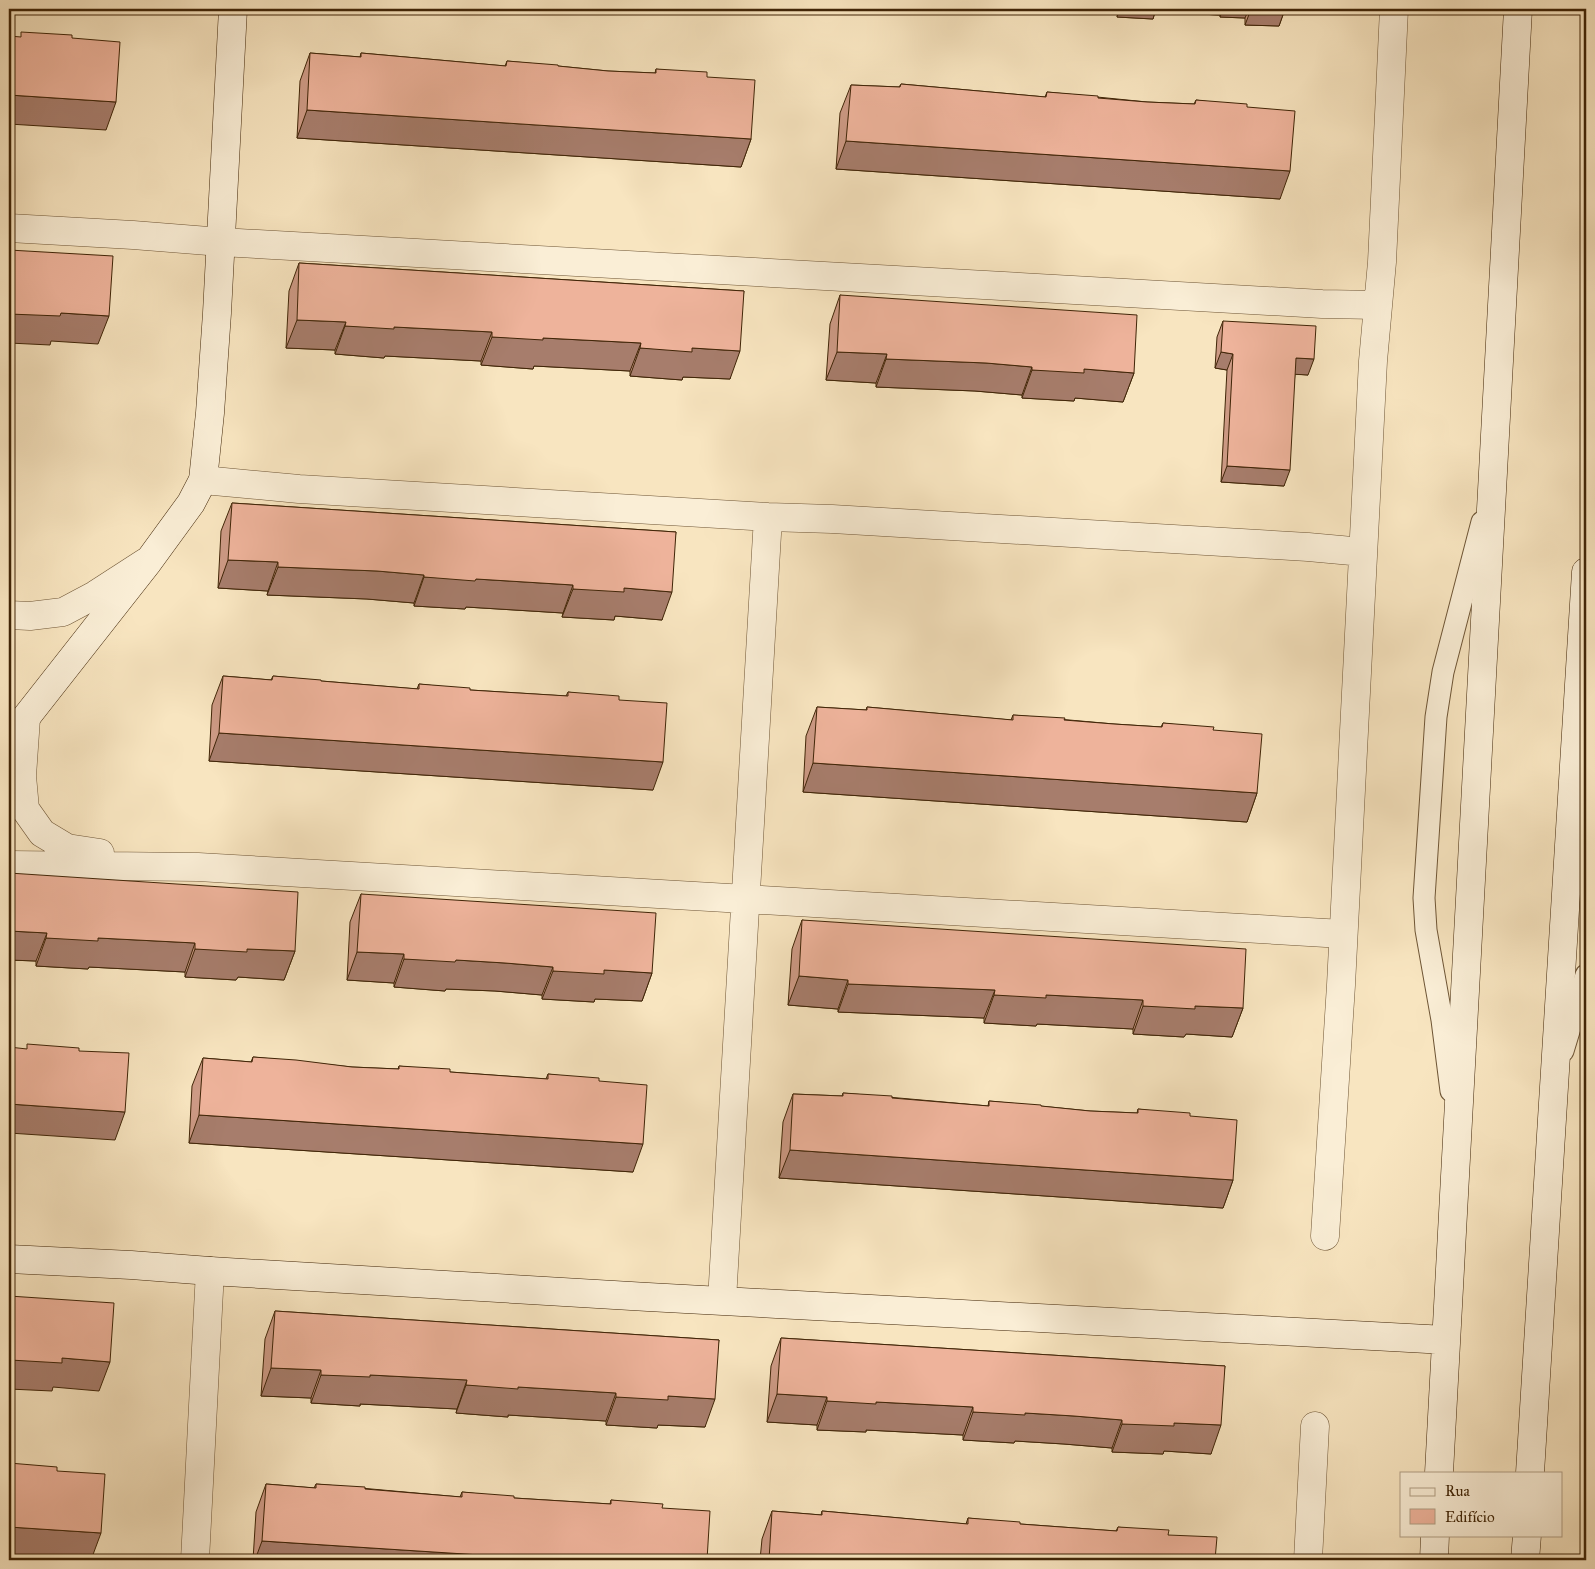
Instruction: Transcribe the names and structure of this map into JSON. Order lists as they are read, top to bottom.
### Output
{
  "legend": ["Rua", "Edifício"]
}
